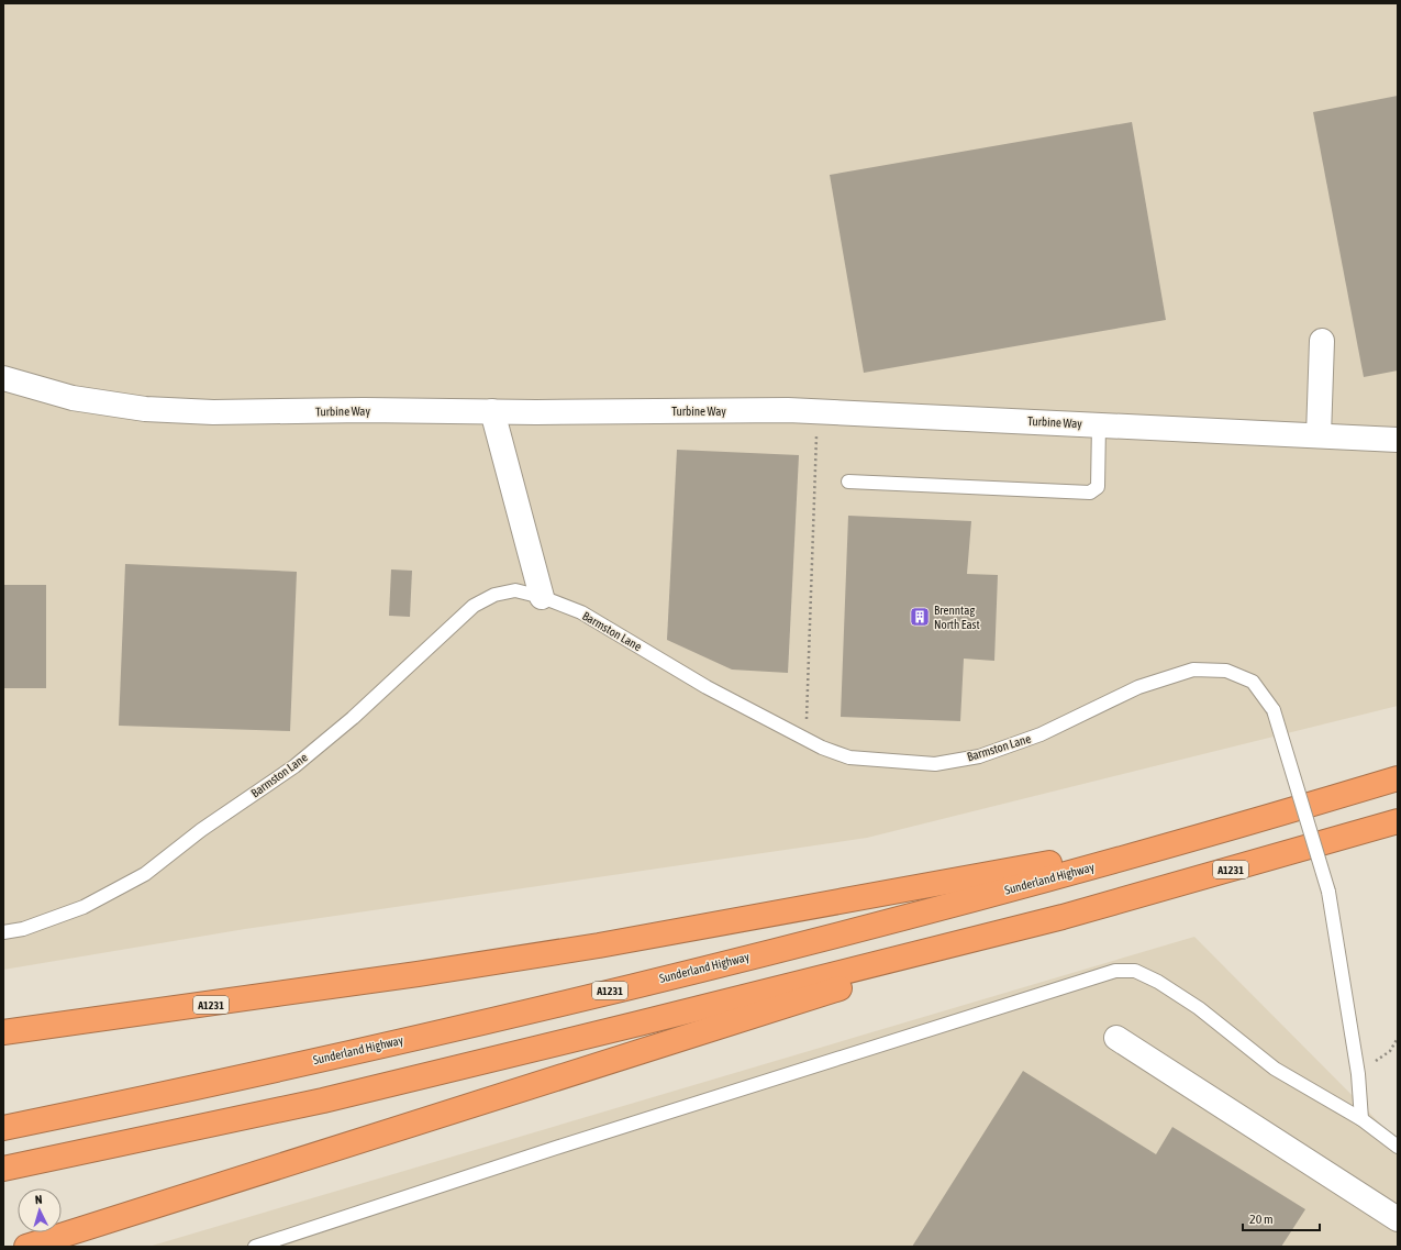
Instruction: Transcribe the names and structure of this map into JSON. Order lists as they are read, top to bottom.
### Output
{
  "streets": {
    "highway": ["A1231", "Sunderland Highway"],
    "street": ["Turbine Way"],
    "lane": ["Barmston Lane"]
  },
  "crossings": [
    ["A1231", "Sunderland Highway"]
  ],
  "places": {
    "building": ["Brenntag North East"]
  },
  "scale_bar": "20 m",
  "north": "top"
}
